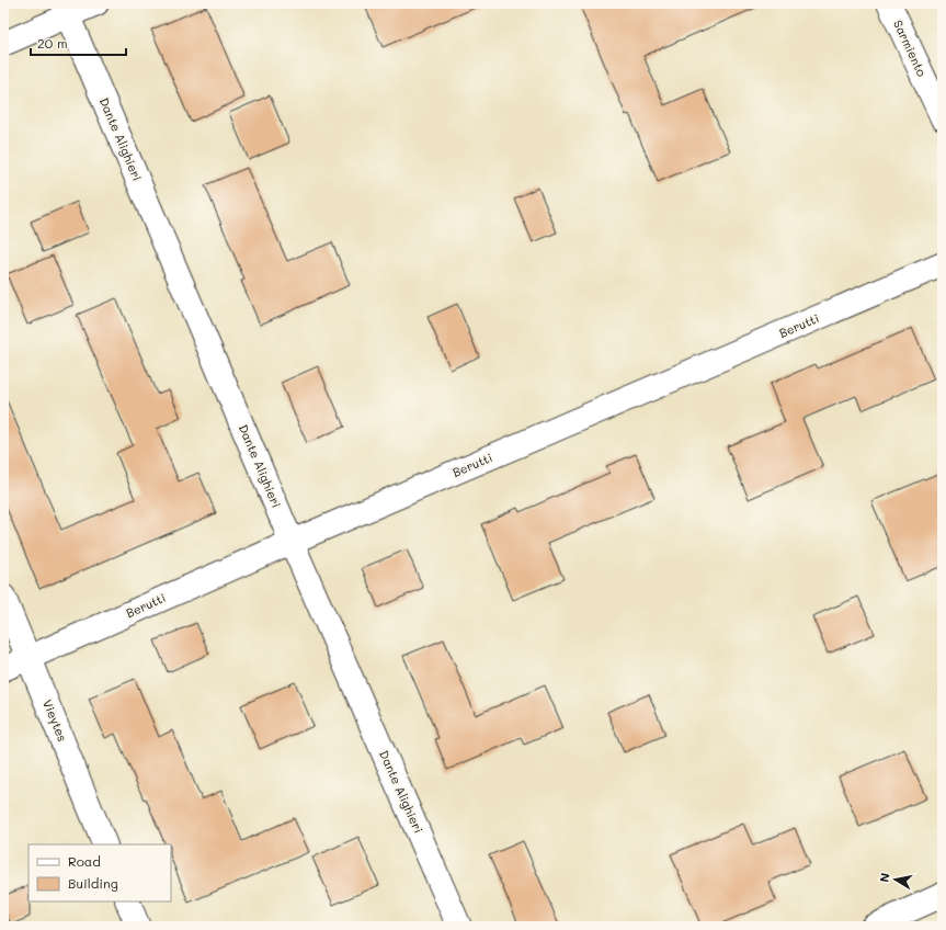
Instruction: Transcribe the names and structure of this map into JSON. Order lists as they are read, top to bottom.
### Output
{
  "streets": {
    "street": [
      "Sarmiento",
      "Dante Alighieri",
      "Berutti",
      "Vieytes"
    ]
  },
  "crossings": [
    ["Dante Alighieri", "Berutti"],
    ["Berutti", "Vieytes"]
  ],
  "legend": ["Road", "Building"],
  "scale_bar": "20 m",
  "north": "left"
}
